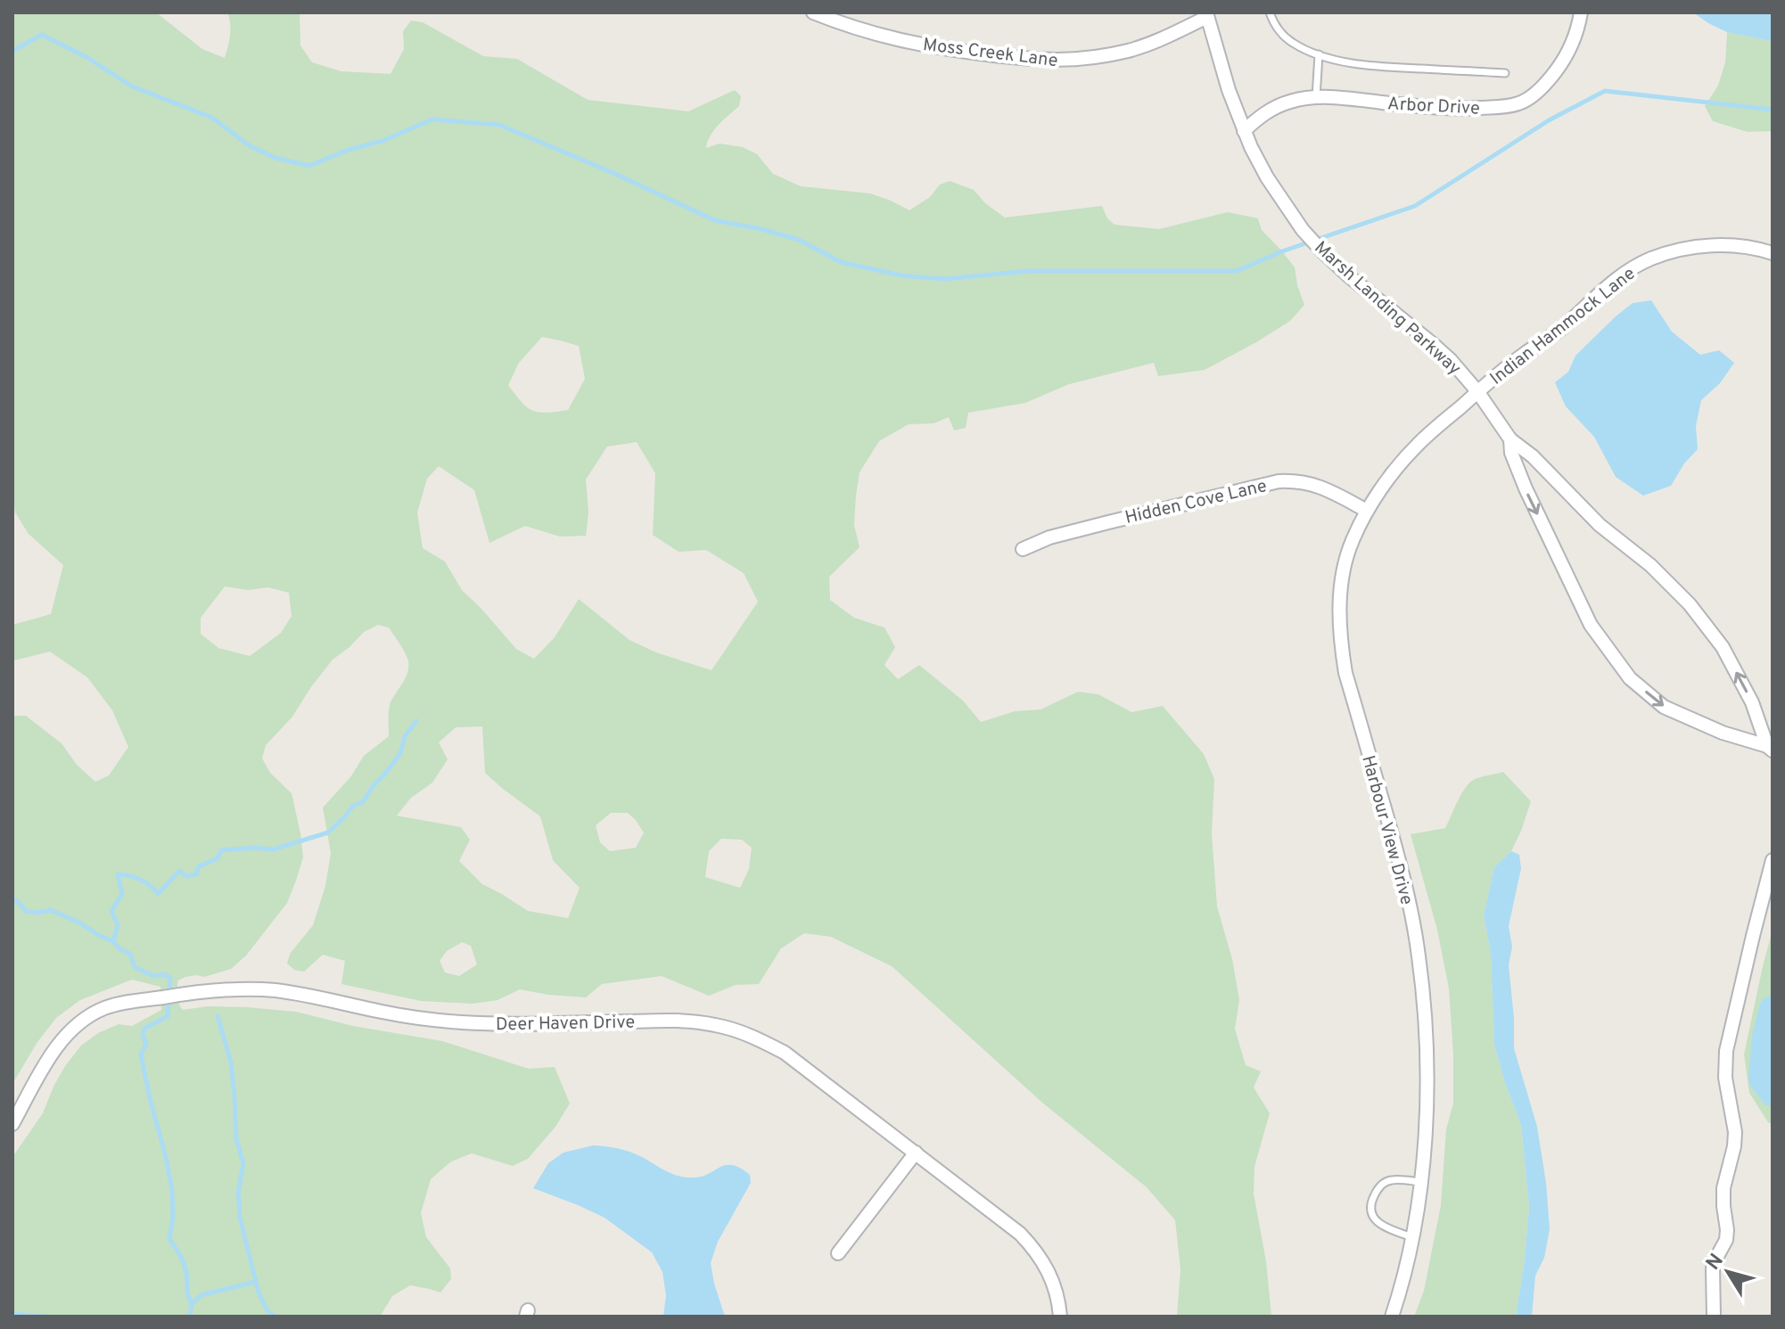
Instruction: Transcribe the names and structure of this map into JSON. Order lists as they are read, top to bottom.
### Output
{
  "streets": {
    "street": [
      "Moss Creek Lane",
      "Arbor Drive",
      "Marsh Landing Parkway",
      "Indian Hammock Lane",
      "Hidden Cove Lane",
      "Harbour View Drive",
      "Deer Haven Drive"
    ]
  },
  "crossings": [
    ["Moss Creek Lane", "Marsh Landing Parkway"],
    ["Arbor Drive", "Marsh Landing Parkway"],
    ["Marsh Landing Parkway", "Indian Hammock Lane"],
    ["Marsh Landing Parkway", "Harbour View Drive"],
    ["Indian Hammock Lane", "Harbour View Drive"],
    ["Hidden Cove Lane", "Harbour View Drive"]
  ],
  "north": "top left"
}
